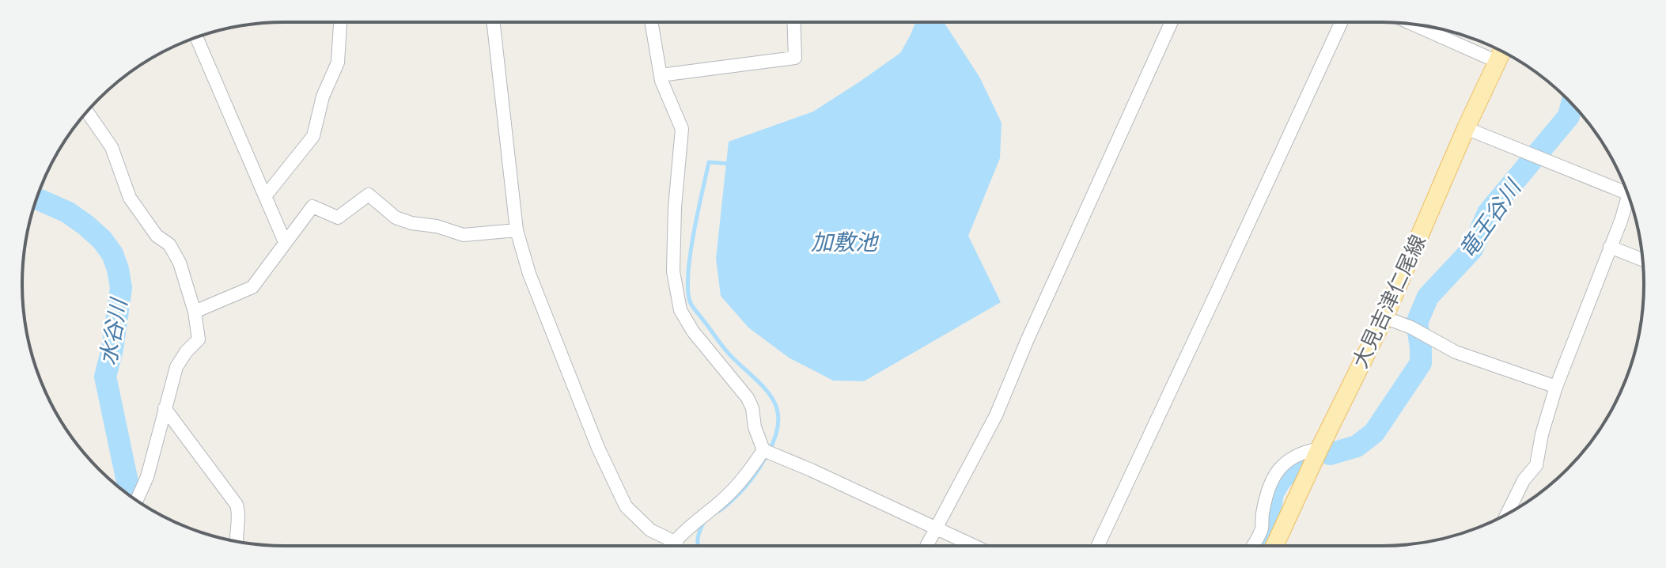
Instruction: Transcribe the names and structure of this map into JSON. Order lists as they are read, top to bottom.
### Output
{
  "streets": {
    "main road": ["大見吉津仁尾線"]
  },
  "water": ["竜王谷川", "加敷池", "水谷川"]
}
